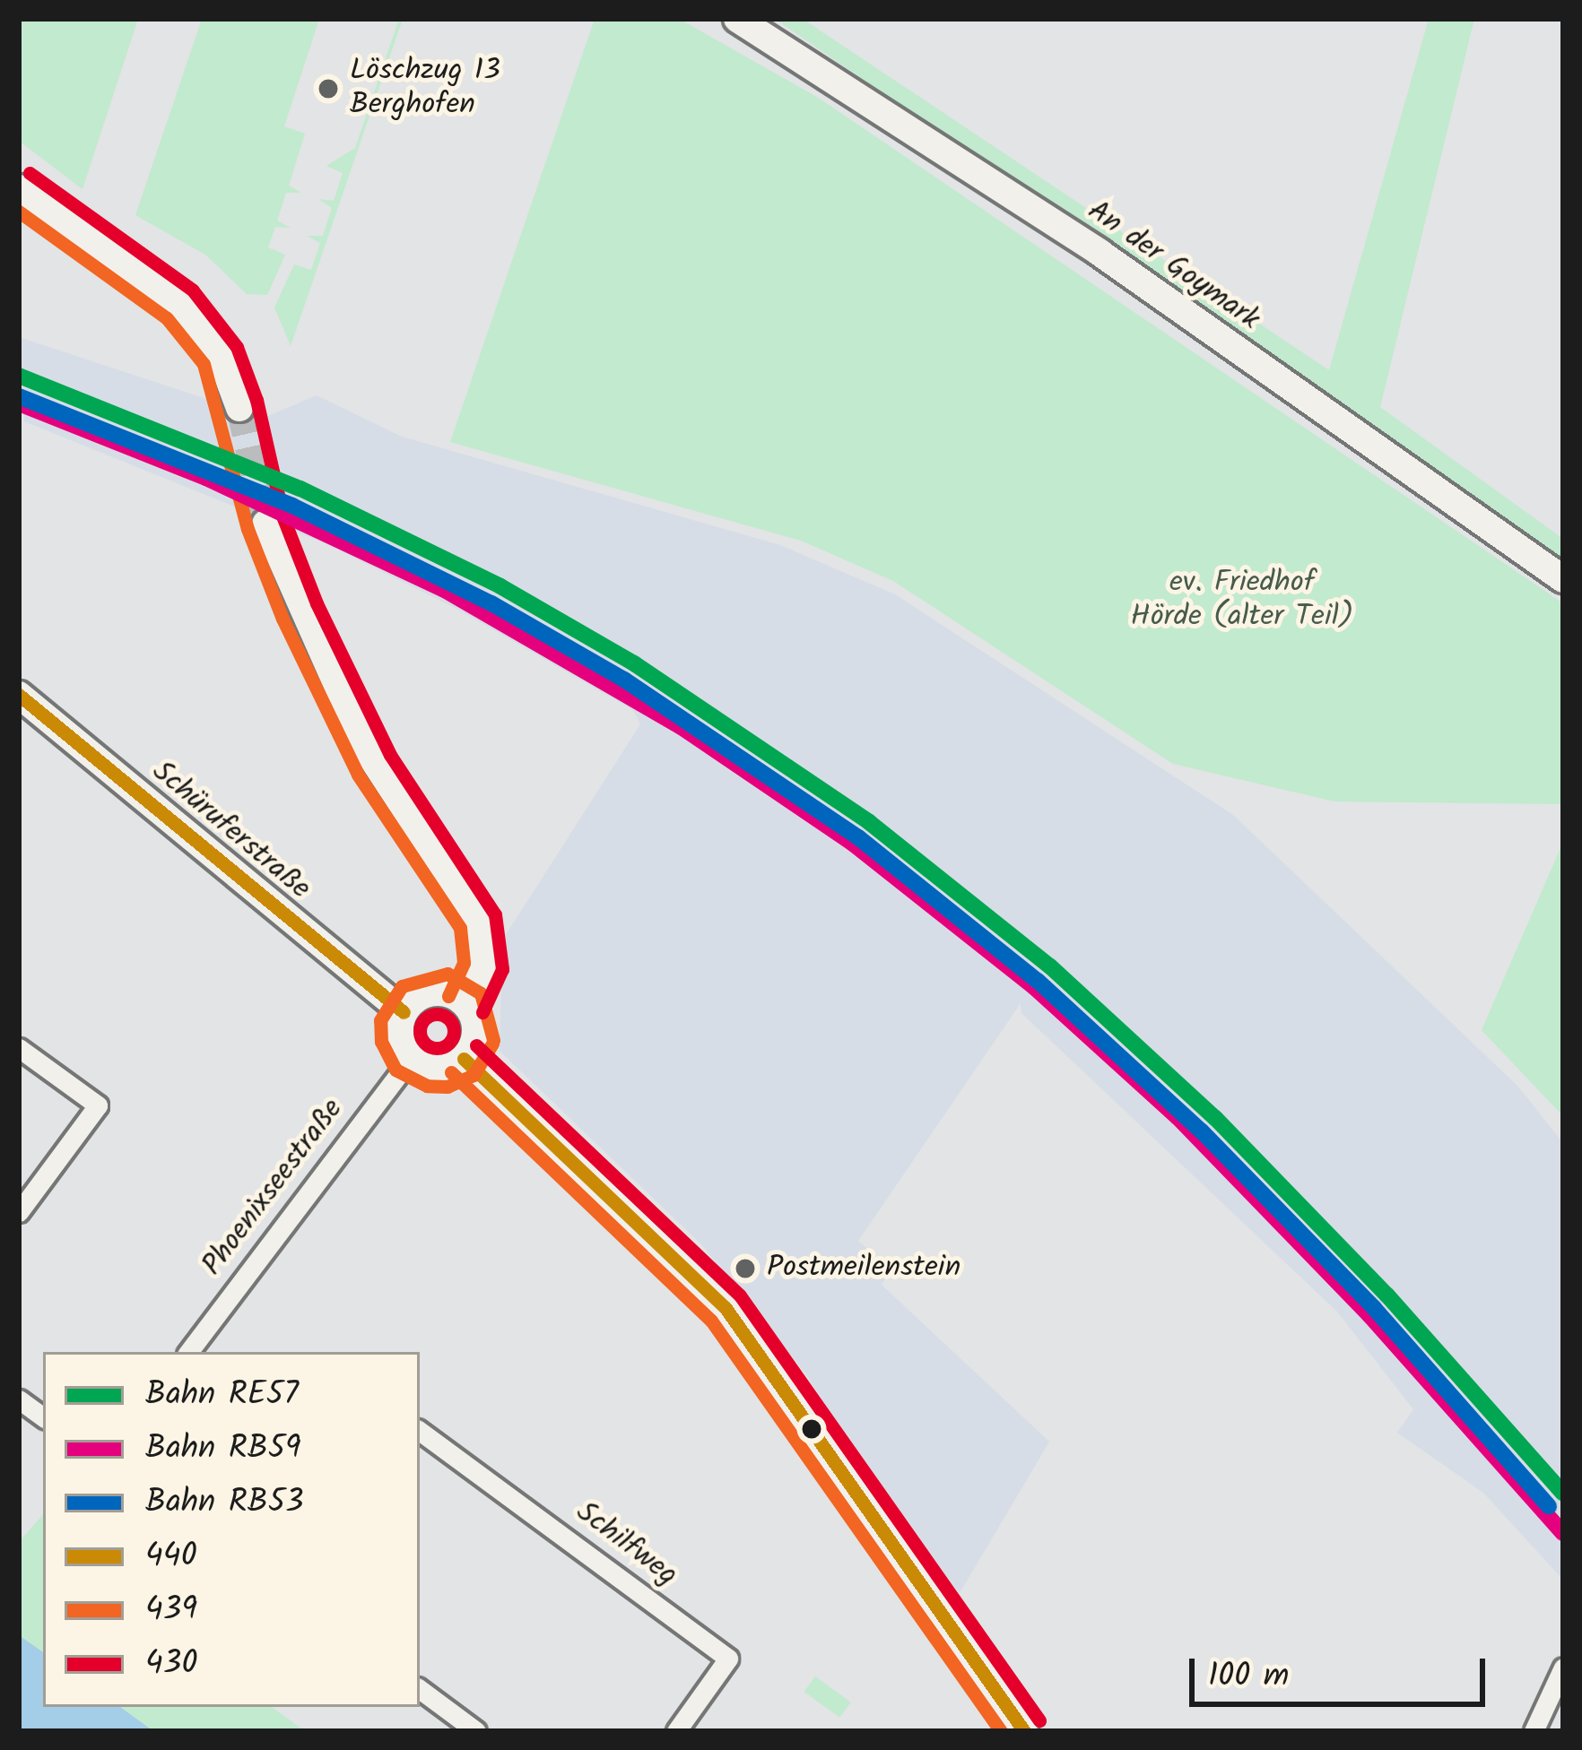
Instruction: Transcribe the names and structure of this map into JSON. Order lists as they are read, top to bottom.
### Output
{
  "streets": {
    "main road": ["An der Goymark", "Schüruferstraße"],
    "street": ["Phoenixseestraße", "Schilfweg"]
  },
  "crossings": [
    ["Schüruferstraße", "Phoenixseestraße"]
  ],
  "parks": ["ev. Friedhof Hörde (alter Teil)"],
  "places": ["Löschzug 13 Berghofen", "Postmeilenstein"],
  "lines": [
    "transit line 430",
    "transit line 439",
    "rail line RE57",
    "rail line RB53",
    "rail line RB59",
    "transit line 440"
  ],
  "legend": [
    "Bahn RE57",
    "Bahn RB59",
    "Bahn RB53",
    "440",
    "439",
    "430"
  ],
  "scale_bar": "100 m"
}
